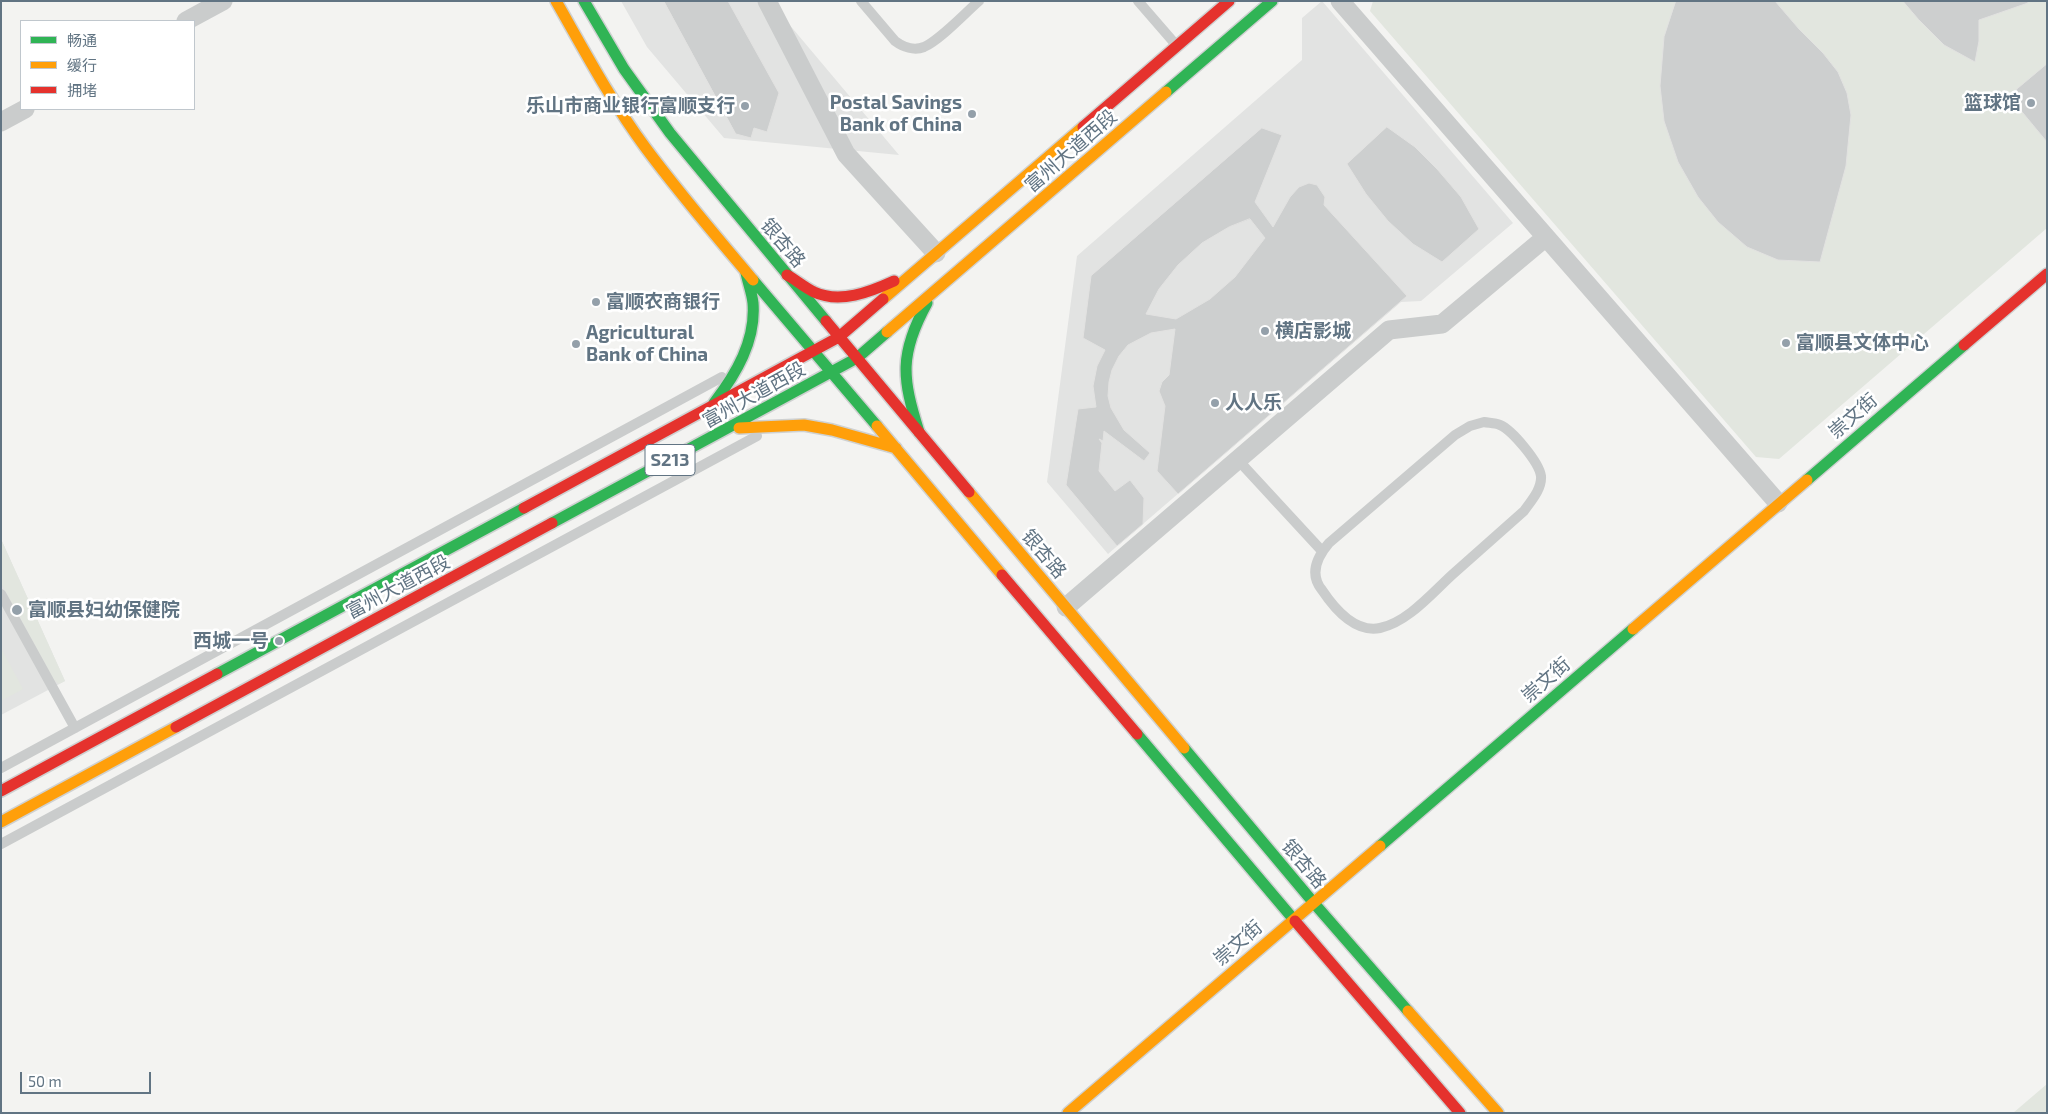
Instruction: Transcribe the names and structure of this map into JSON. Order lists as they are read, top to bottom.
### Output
{
  "streets": {
    "main road": [
      "富州大道西段",
      "银杏路",
      "崇文街",
      "S213"
    ]
  },
  "crossings": [
    ["富州大道西段", "银杏路"],
    ["银杏路", "崇文街"]
  ],
  "places": [
    "篮球馆",
    "乐山市商业银行富顺支行",
    "Postal Savings Bank of China",
    "富顺农商银行",
    "横店影城",
    "富顺县文体中心",
    "Agricultural Bank of China",
    "人人乐",
    "富顺县妇幼保健院",
    "西城一号"
  ],
  "legend": ["畅通", "缓行", "拥堵"],
  "scale_bar": "50 m"
}
